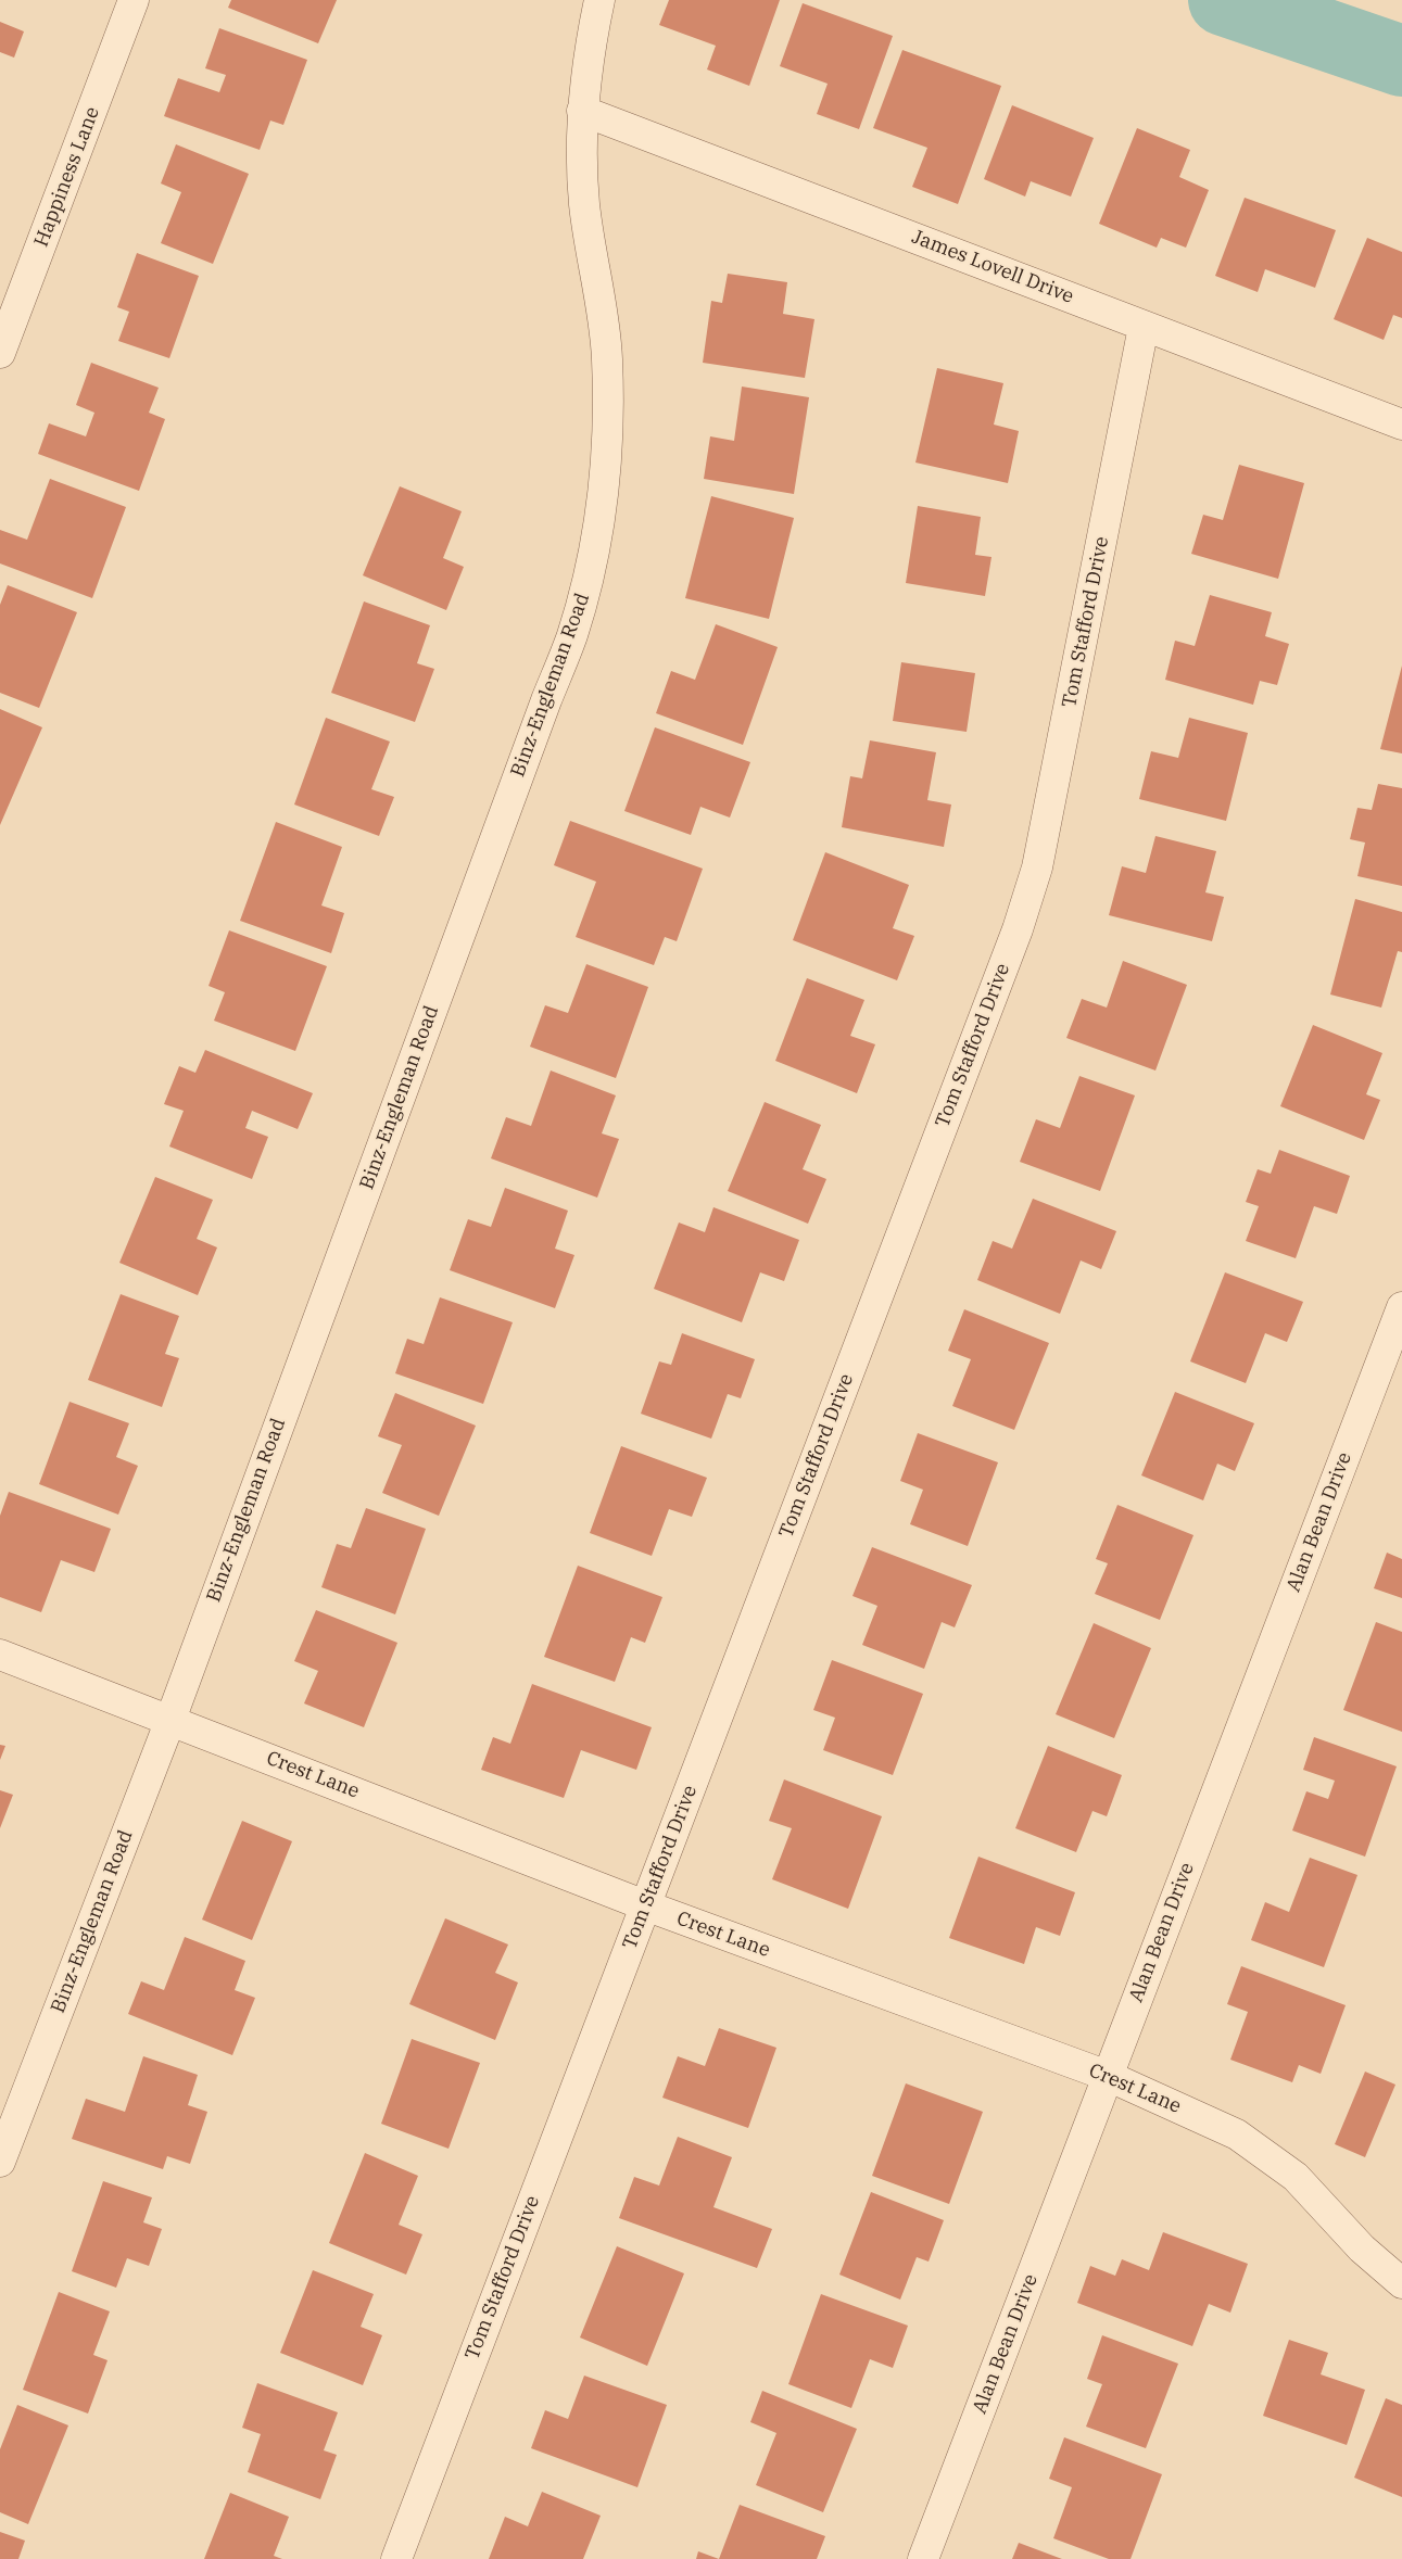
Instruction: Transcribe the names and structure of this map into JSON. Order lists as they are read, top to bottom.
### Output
{
  "streets": {
    "street": [
      "Happiness Lane",
      "James Lovell Drive",
      "Tom Stafford Drive",
      "Binz-Engleman Road",
      "Alan Bean Drive",
      "Crest Lane"
    ]
  },
  "crossings": [
    ["James Lovell Drive", "Tom Stafford Drive"],
    ["James Lovell Drive", "Binz-Engleman Road"],
    ["Tom Stafford Drive", "Crest Lane"],
    ["Binz-Engleman Road", "Crest Lane"],
    ["Alan Bean Drive", "Crest Lane"]
  ]
}
